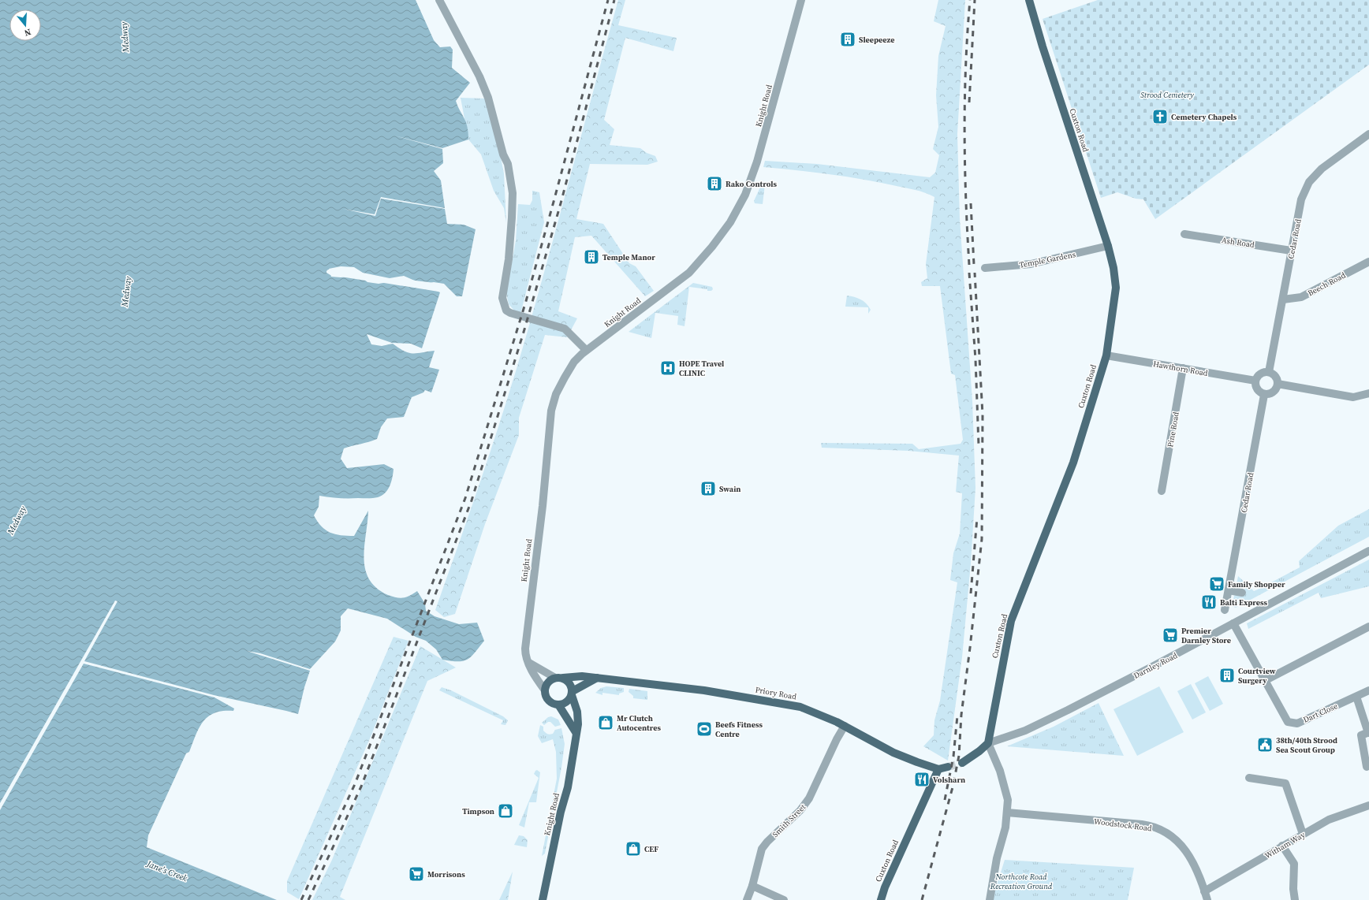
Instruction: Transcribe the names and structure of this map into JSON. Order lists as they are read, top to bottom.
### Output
{
  "streets": {
    "main road": ["Knight Road", "Cuxton Road", "Priory Road"],
    "street": [
      "Cedar Road",
      "Ash Road",
      "Temple Gardens",
      "Beech Road",
      "Hawthorn Road",
      "Pine Road",
      "Darnley Road",
      "Dart Close",
      "Smith Street",
      "Woodstock Road",
      "Witham Way"
    ]
  },
  "crossings": [
    ["Knight Road", "Priory Road"],
    ["Cuxton Road", "Temple Gardens"],
    ["Cuxton Road", "Hawthorn Road"],
    ["Cuxton Road", "Darnley Road"],
    ["Cuxton Road", "Priory Road"],
    ["Cedar Road", "Ash Road"],
    ["Cedar Road", "Beech Road"],
    ["Cedar Road", "Hawthorn Road"],
    ["Hawthorn Road", "Pine Road"],
    ["Darnley Road", "Dart Close"],
    ["Priory Road", "Smith Street"],
    ["Woodstock Road", "Witham Way"]
  ],
  "water": ["Medway", "Jane's Creek"],
  "parks": ["Strood Cemetery", "Northcote Road Recreation Ground"],
  "places": {
    "building": [
      "Sleepeeze",
      "Rako Controls",
      "Temple Manor",
      "Swain",
      "Courtview Surgery"
    ],
    "church": ["Cemetery Chapels"],
    "hospital": ["HOPE Travel CLINIC"],
    "supermarket": ["Family Shopper", "Premier Darnley Store", "Morrisons"],
    "restaurant": ["Balti Express", "Volsharn"],
    "shop": ["Mr Clutch Autocentres", "Timpson", "CEF"],
    "sports": ["Beefs Fitness Centre"],
    "public building": ["38th/40th Strood Sea Scout Group"]
  },
  "north": "bottom"
}
